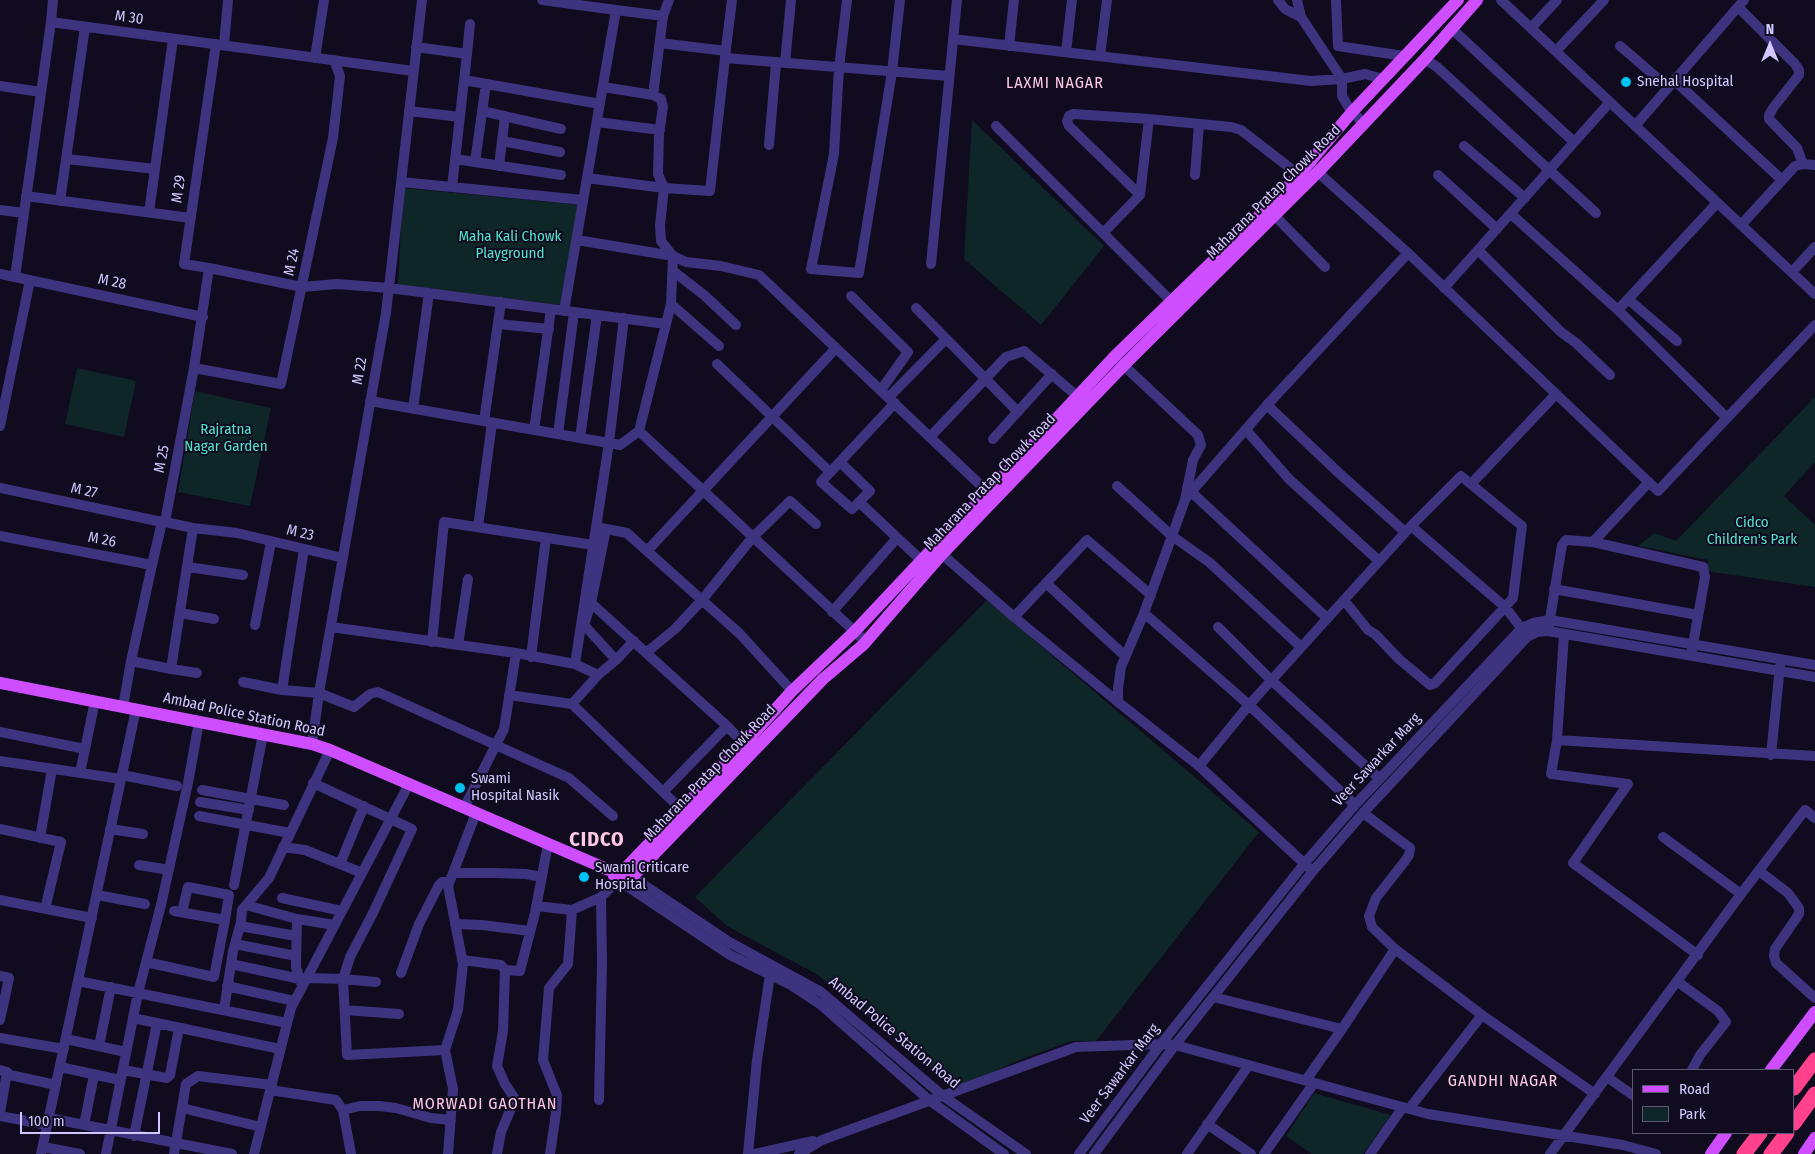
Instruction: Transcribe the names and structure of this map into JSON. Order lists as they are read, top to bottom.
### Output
{
  "streets": {
    "main road": ["Maharana Pratap Chowk Road", "Ambad Police Station Road"],
    "street": [
      "M 30",
      "M 29",
      "M 24",
      "M 28",
      "M 22",
      "M 25",
      "M 27",
      "M 23",
      "M 26",
      "Veer Sawarkar Marg"
    ]
  },
  "crossings": [
    ["M 30", "M 29"],
    ["M 30", "M 24"],
    ["M 30", "M 22"],
    ["Maharana Pratap Chowk Road", "Ambad Police Station Road"],
    ["M 24", "M 25"],
    ["M 28", "M 25"],
    ["M 22", "M 23"],
    ["M 22", "Ambad Police Station Road"],
    ["M 25", "M 27"]
  ],
  "districts": [
    "LAXMI NAGAR",
    "CIDCO",
    "GANDHI NAGAR",
    "MORWADI GAOTHAN"
  ],
  "parks": ["Maha Kali Chowk Playground", "Rajratna Nagar Garden", "Cidco Children's Park"],
  "places": ["Snehal Hospital", "Swami Hospital Nasik", "Swami Criticare Hospital"],
  "legend": ["Road", "Park"],
  "scale_bar": "100 m",
  "north": "top"
}
